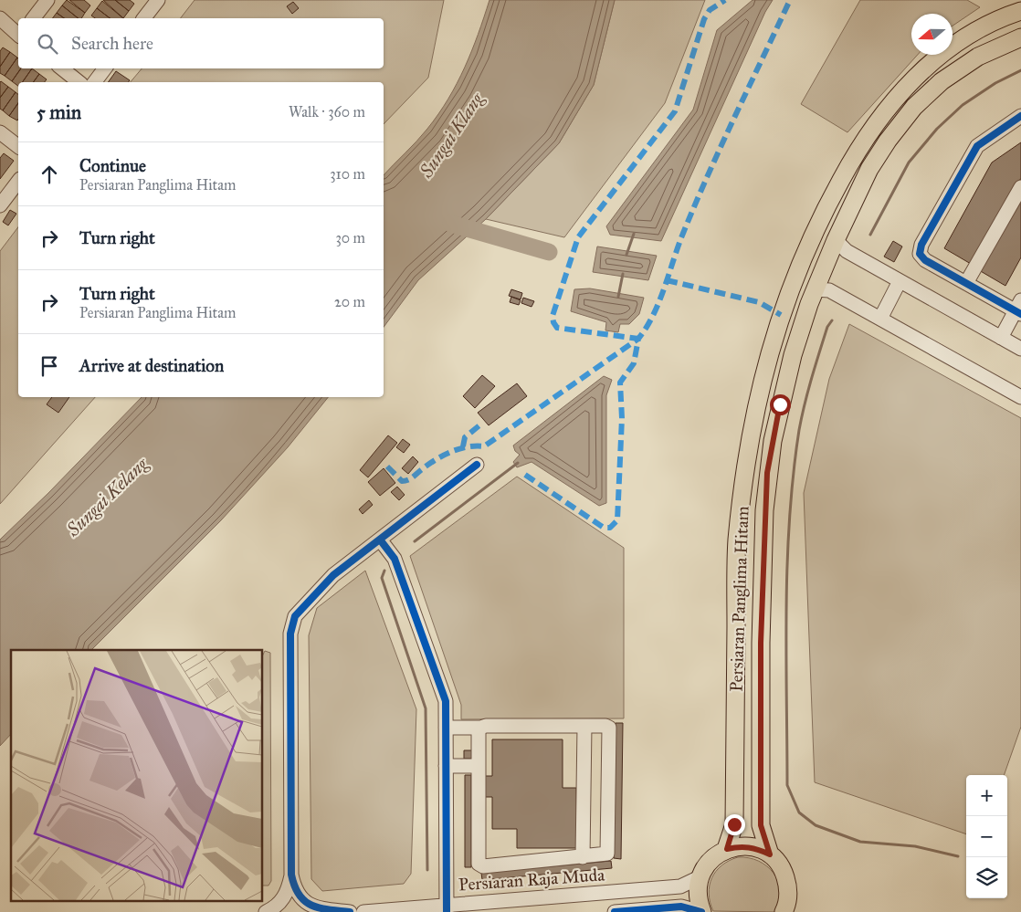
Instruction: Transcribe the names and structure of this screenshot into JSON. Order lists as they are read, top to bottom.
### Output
{
  "streets": {
    "main road": ["Persiaran Panglima Hitam"],
    "street": ["Persiaran Raja Muda"]
  },
  "water": ["Sungai Klang", "Sungai Kelang"],
  "north": "left",
  "page": {
    "search": "Search here",
    "heading": ["5 min", "Walk · 360 m"],
    "list": [
      ["Continue", "Persiaran Panglima Hitam", "310 m"],
      ["Turn right", "30 m"],
      ["Turn right", "Persiaran Panglima Hitam", "20 m"],
      "Arrive at destination"
    ],
    "map_buttons": ["+", "−"]
  }
}
